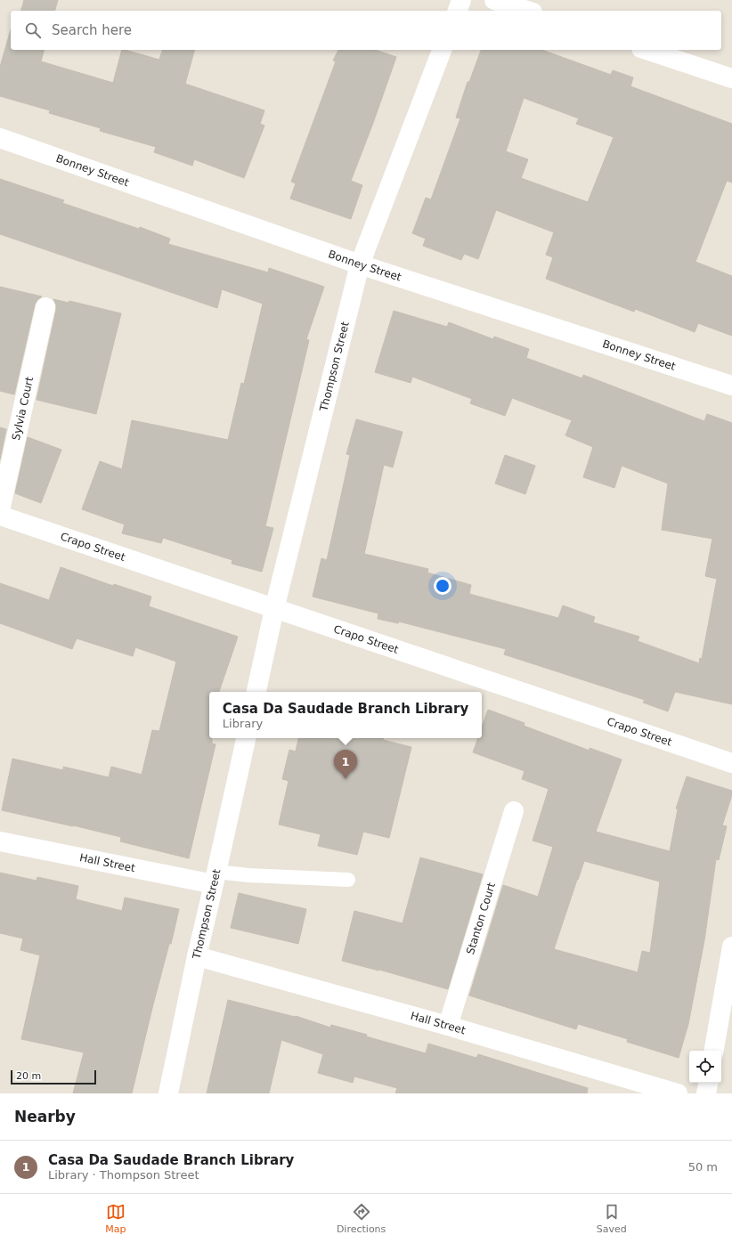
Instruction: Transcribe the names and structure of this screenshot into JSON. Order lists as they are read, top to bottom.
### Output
{
  "streets": {
    "street": [
      "Bonney Street",
      "Thompson Street",
      "Sylvia Court",
      "Crapo Street",
      "Hall Street",
      "Stanton Court"
    ]
  },
  "crossings": [
    ["Bonney Street", "Thompson Street"],
    ["Thompson Street", "Crapo Street"],
    ["Thompson Street", "Hall Street"],
    ["Hall Street", "Stanton Court"]
  ],
  "scale_bar": "20 m",
  "page": {
    "search": "Search here",
    "popup": ["Casa Da Saudade Branch Library", "Library"],
    "pins": "1",
    "scale": "20 m",
    "heading": "Nearby",
    "list": [
      {
        "mark": "1",
        "name": "Casa Da Saudade Branch Library",
        "note": "Library · Thompson Street",
        "value": "50 m"
      }
    ],
    "nav": ["Map", "Directions", "Saved"]
  }
}
